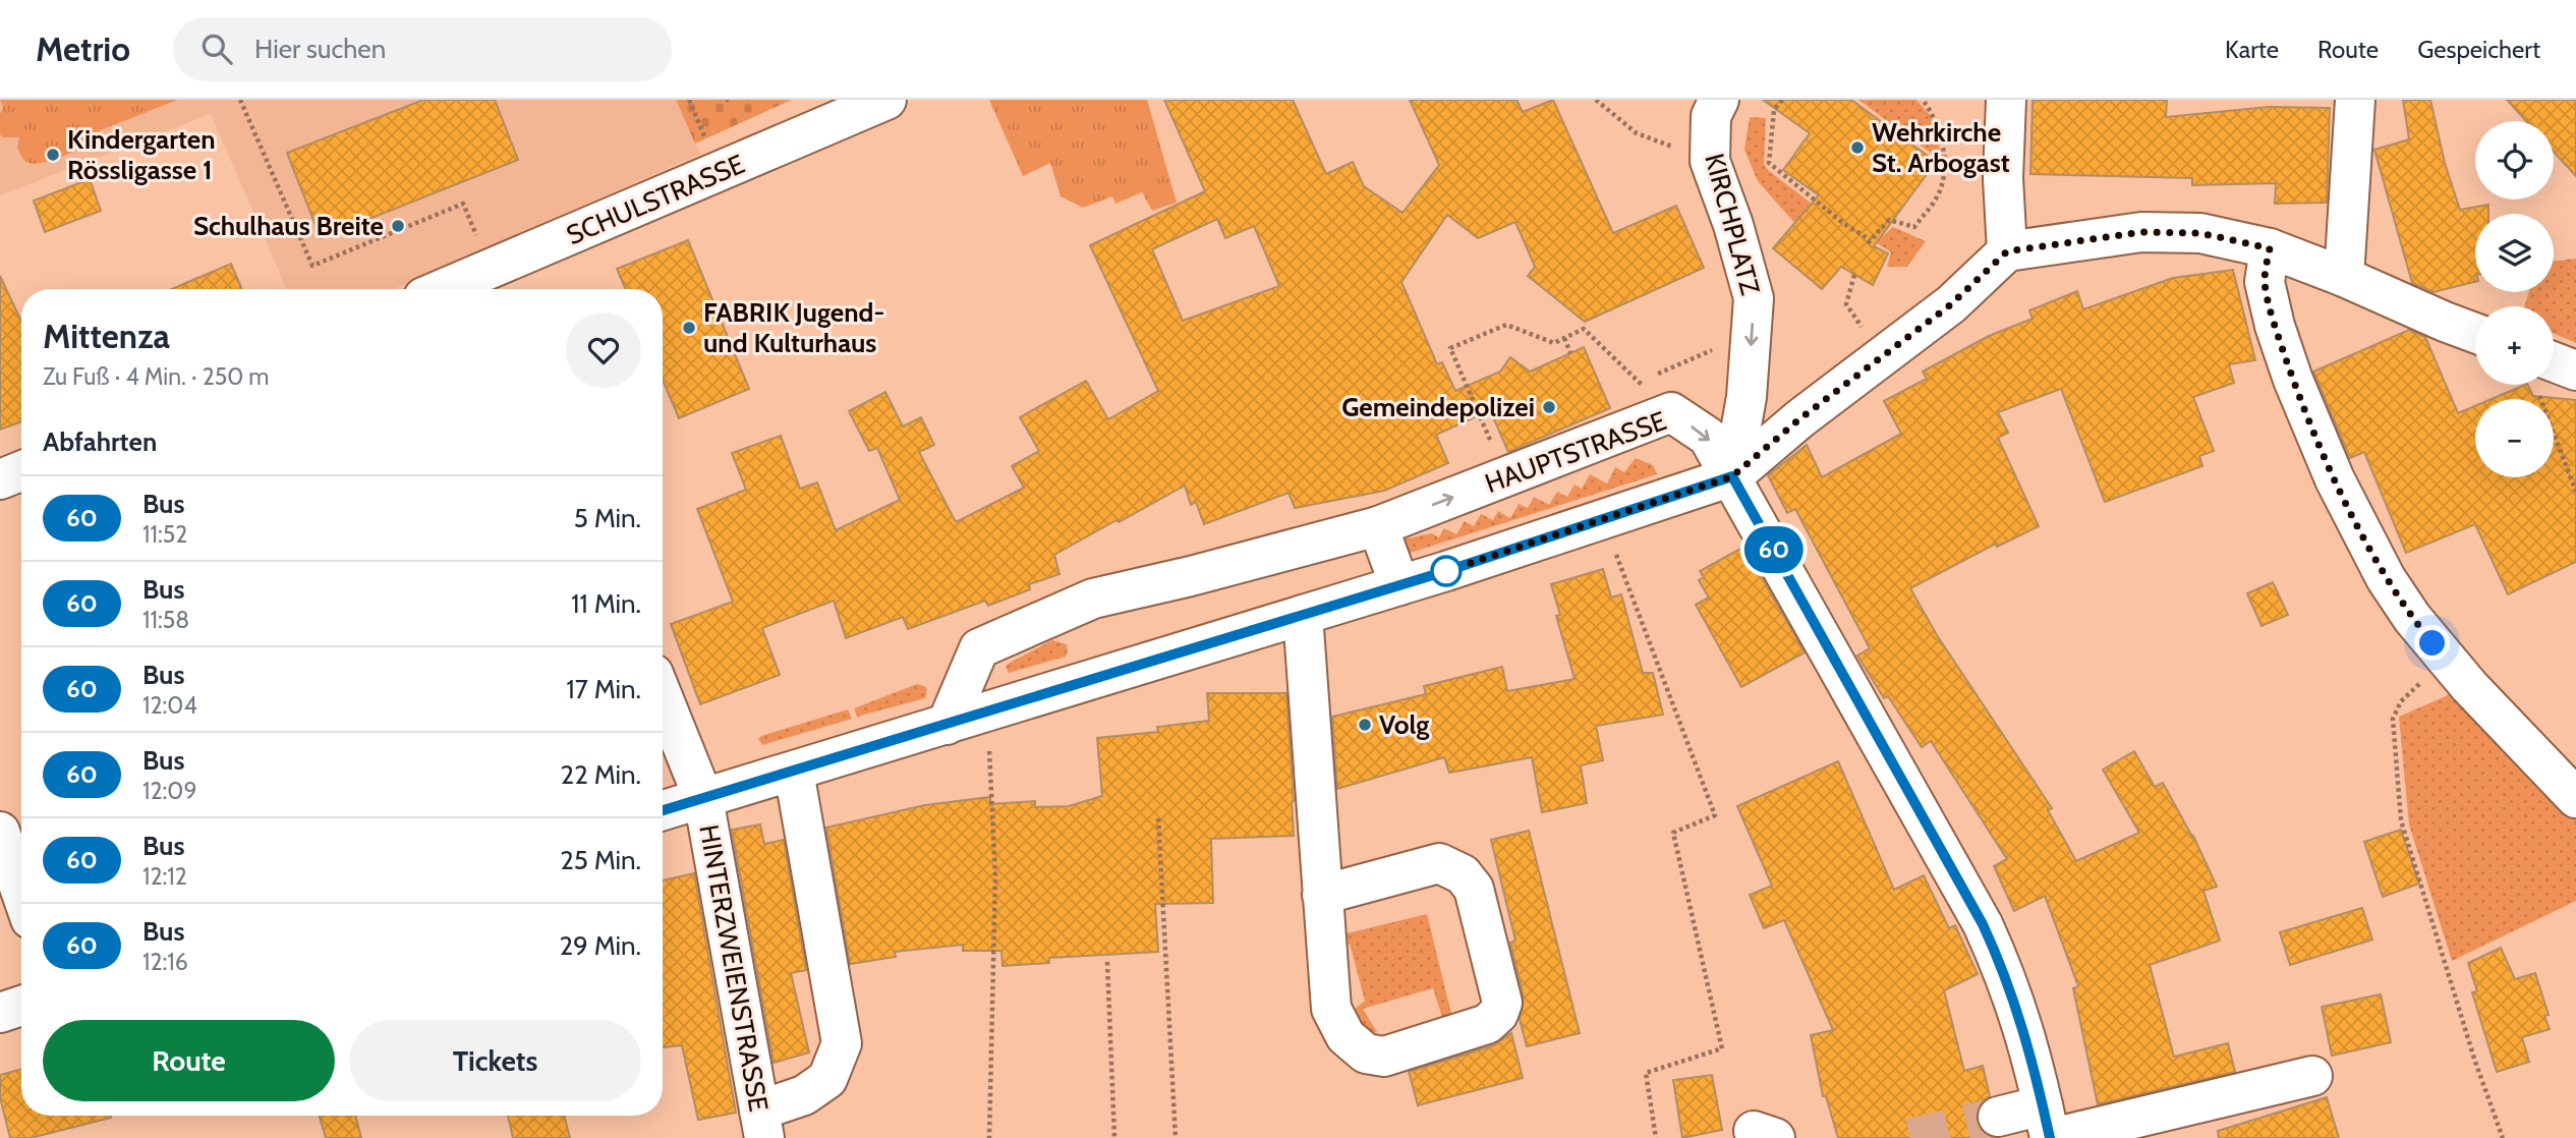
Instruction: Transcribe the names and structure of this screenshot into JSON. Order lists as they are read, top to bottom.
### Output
{
  "streets": {
    "street": [
      "SCHULSTRASSE",
      "KIRCHPLATZ",
      "HAUPTSTRASSE",
      "HINTERZWEIENSTRASSE"
    ]
  },
  "crossings": [
    ["KIRCHPLATZ", "HAUPTSTRASSE"]
  ],
  "one_way": ["KIRCHPLATZ"],
  "places": [
    "Wehrkirche St. Arbogast",
    "Kindergarten Rössligasse 1",
    "Schulhaus Breite",
    "FABRIK Jugend- und Kulturhaus",
    "Gemeindepolizei",
    "Volg"
  ],
  "lines": ["bus line 60"],
  "page": {
    "header": "Metrio",
    "search": "Hier suchen",
    "nav": ["Karte", "Route", "Gespeichert"],
    "on_map": "60",
    "map_buttons": ["+", "−"],
    "heading": [
      ["Mittenza", "Zu Fuß · 4 Min. · 250 m"],
      "Abfahrten"
    ],
    "list": [
      {
        "mark": "60",
        "name": "Bus",
        "note": "11:52",
        "value": "5 Min."
      },
      {
        "mark": "60",
        "name": "Bus",
        "note": "11:58",
        "value": "11 Min."
      },
      {
        "mark": "60",
        "name": "Bus",
        "note": "12:04",
        "value": "17 Min."
      },
      {
        "mark": "60",
        "name": "Bus",
        "note": "12:09",
        "value": "22 Min."
      },
      {
        "mark": "60",
        "name": "Bus",
        "note": "12:12",
        "value": "25 Min."
      },
      {
        "mark": "60",
        "name": "Bus",
        "note": "12:16",
        "value": "29 Min."
      }
    ],
    "buttons": ["Route", "Tickets"]
  }
}
